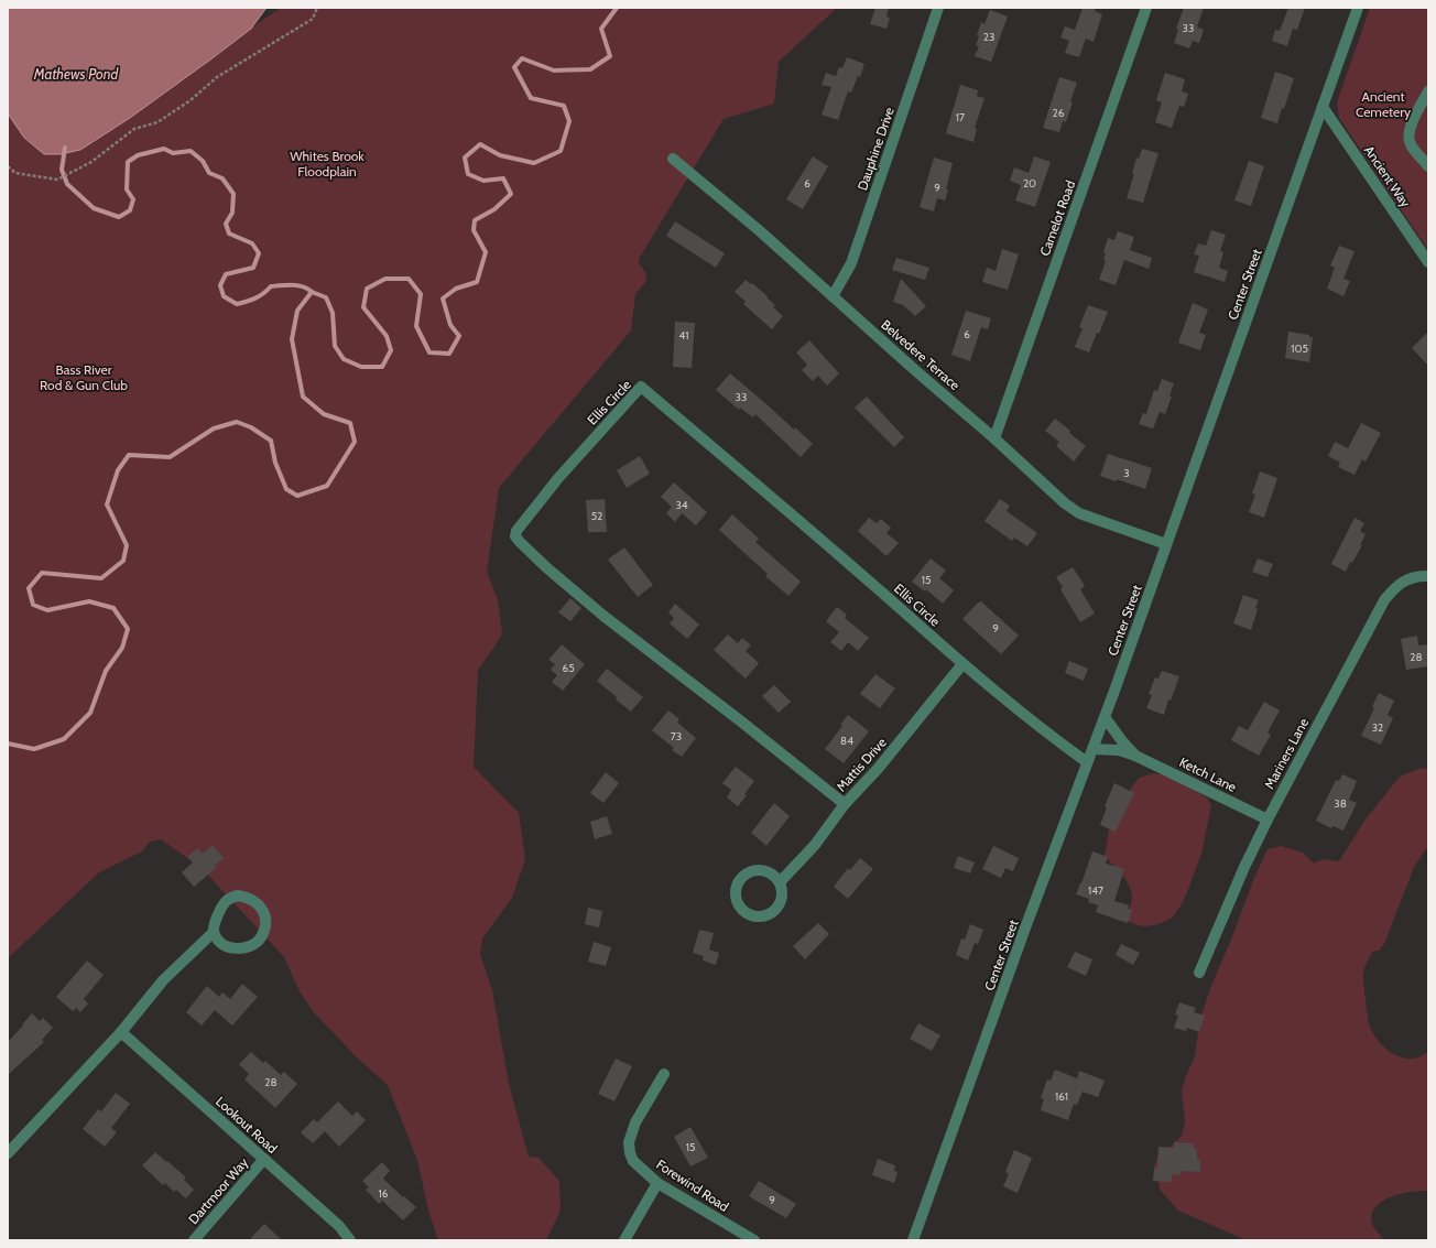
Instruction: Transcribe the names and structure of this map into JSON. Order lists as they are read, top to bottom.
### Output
{
  "streets": {
    "street": [
      "Dauphine Drive",
      "Ancient Way",
      "Camelot Road",
      "Center Street",
      "Belvedere Terrace",
      "Ellis Circle",
      "Mariners Lane",
      "Mattis Drive",
      "Ketch Lane",
      "Lookout Road",
      "Forewind Road",
      "Dartmoor Way"
    ]
  },
  "crossings": [
    ["Dauphine Drive", "Belvedere Terrace"],
    ["Ancient Way", "Center Street"],
    ["Camelot Road", "Belvedere Terrace"],
    ["Center Street", "Belvedere Terrace"],
    ["Center Street", "Ellis Circle"],
    ["Center Street", "Ketch Lane"],
    ["Ellis Circle", "Mattis Drive"],
    ["Mariners Lane", "Ketch Lane"],
    ["Lookout Road", "Dartmoor Way"]
  ],
  "water": ["Mathews Pond"],
  "parks": ["Ancient Cemetery", "Whites Brook Floodplain", "Bass River Rod & Gun Club"],
  "house_numbers": [
    "33",
    "23",
    "26",
    "17",
    "6",
    "20",
    "9",
    "6",
    "41",
    "105",
    "33",
    "3",
    "34",
    "52",
    "15",
    "9",
    "28",
    "65",
    "32",
    "73",
    "84",
    "38",
    "147",
    "28",
    "161",
    "15",
    "16",
    "9"
  ]
}
